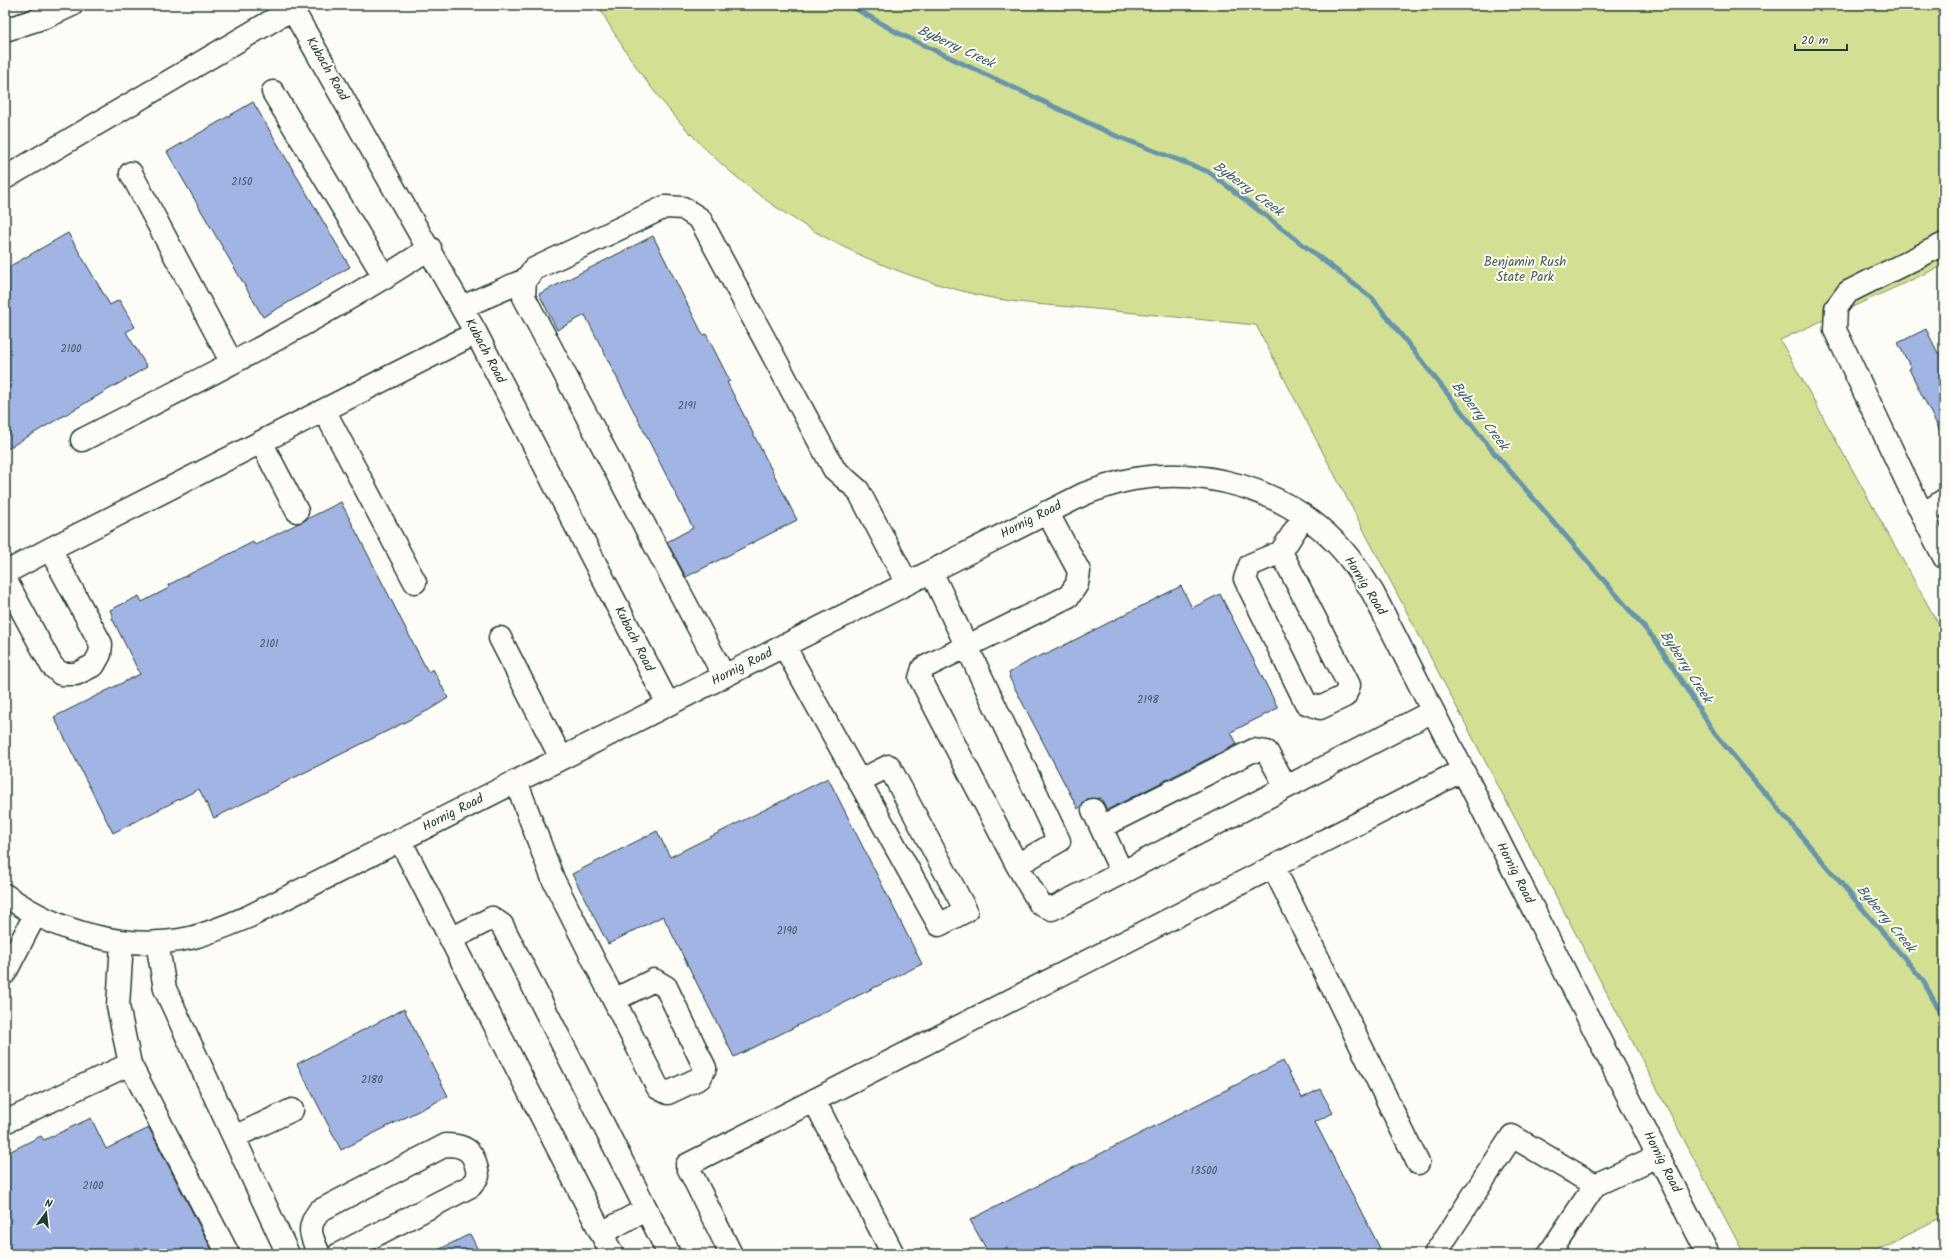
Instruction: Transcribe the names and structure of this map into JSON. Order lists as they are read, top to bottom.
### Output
{
  "streets": {
    "street": ["Kubach Road", "Hornig Road"]
  },
  "crossings": [
    ["Kubach Road", "Hornig Road"]
  ],
  "water": ["Byberry Creek"],
  "parks": ["Benjamin Rush State Park"],
  "house_numbers": [
    "2150",
    "2100",
    "2191",
    "2101",
    "2198",
    "2190",
    "2180",
    "13500",
    "2100"
  ],
  "scale_bar": "20 m",
  "north": "top"
}
